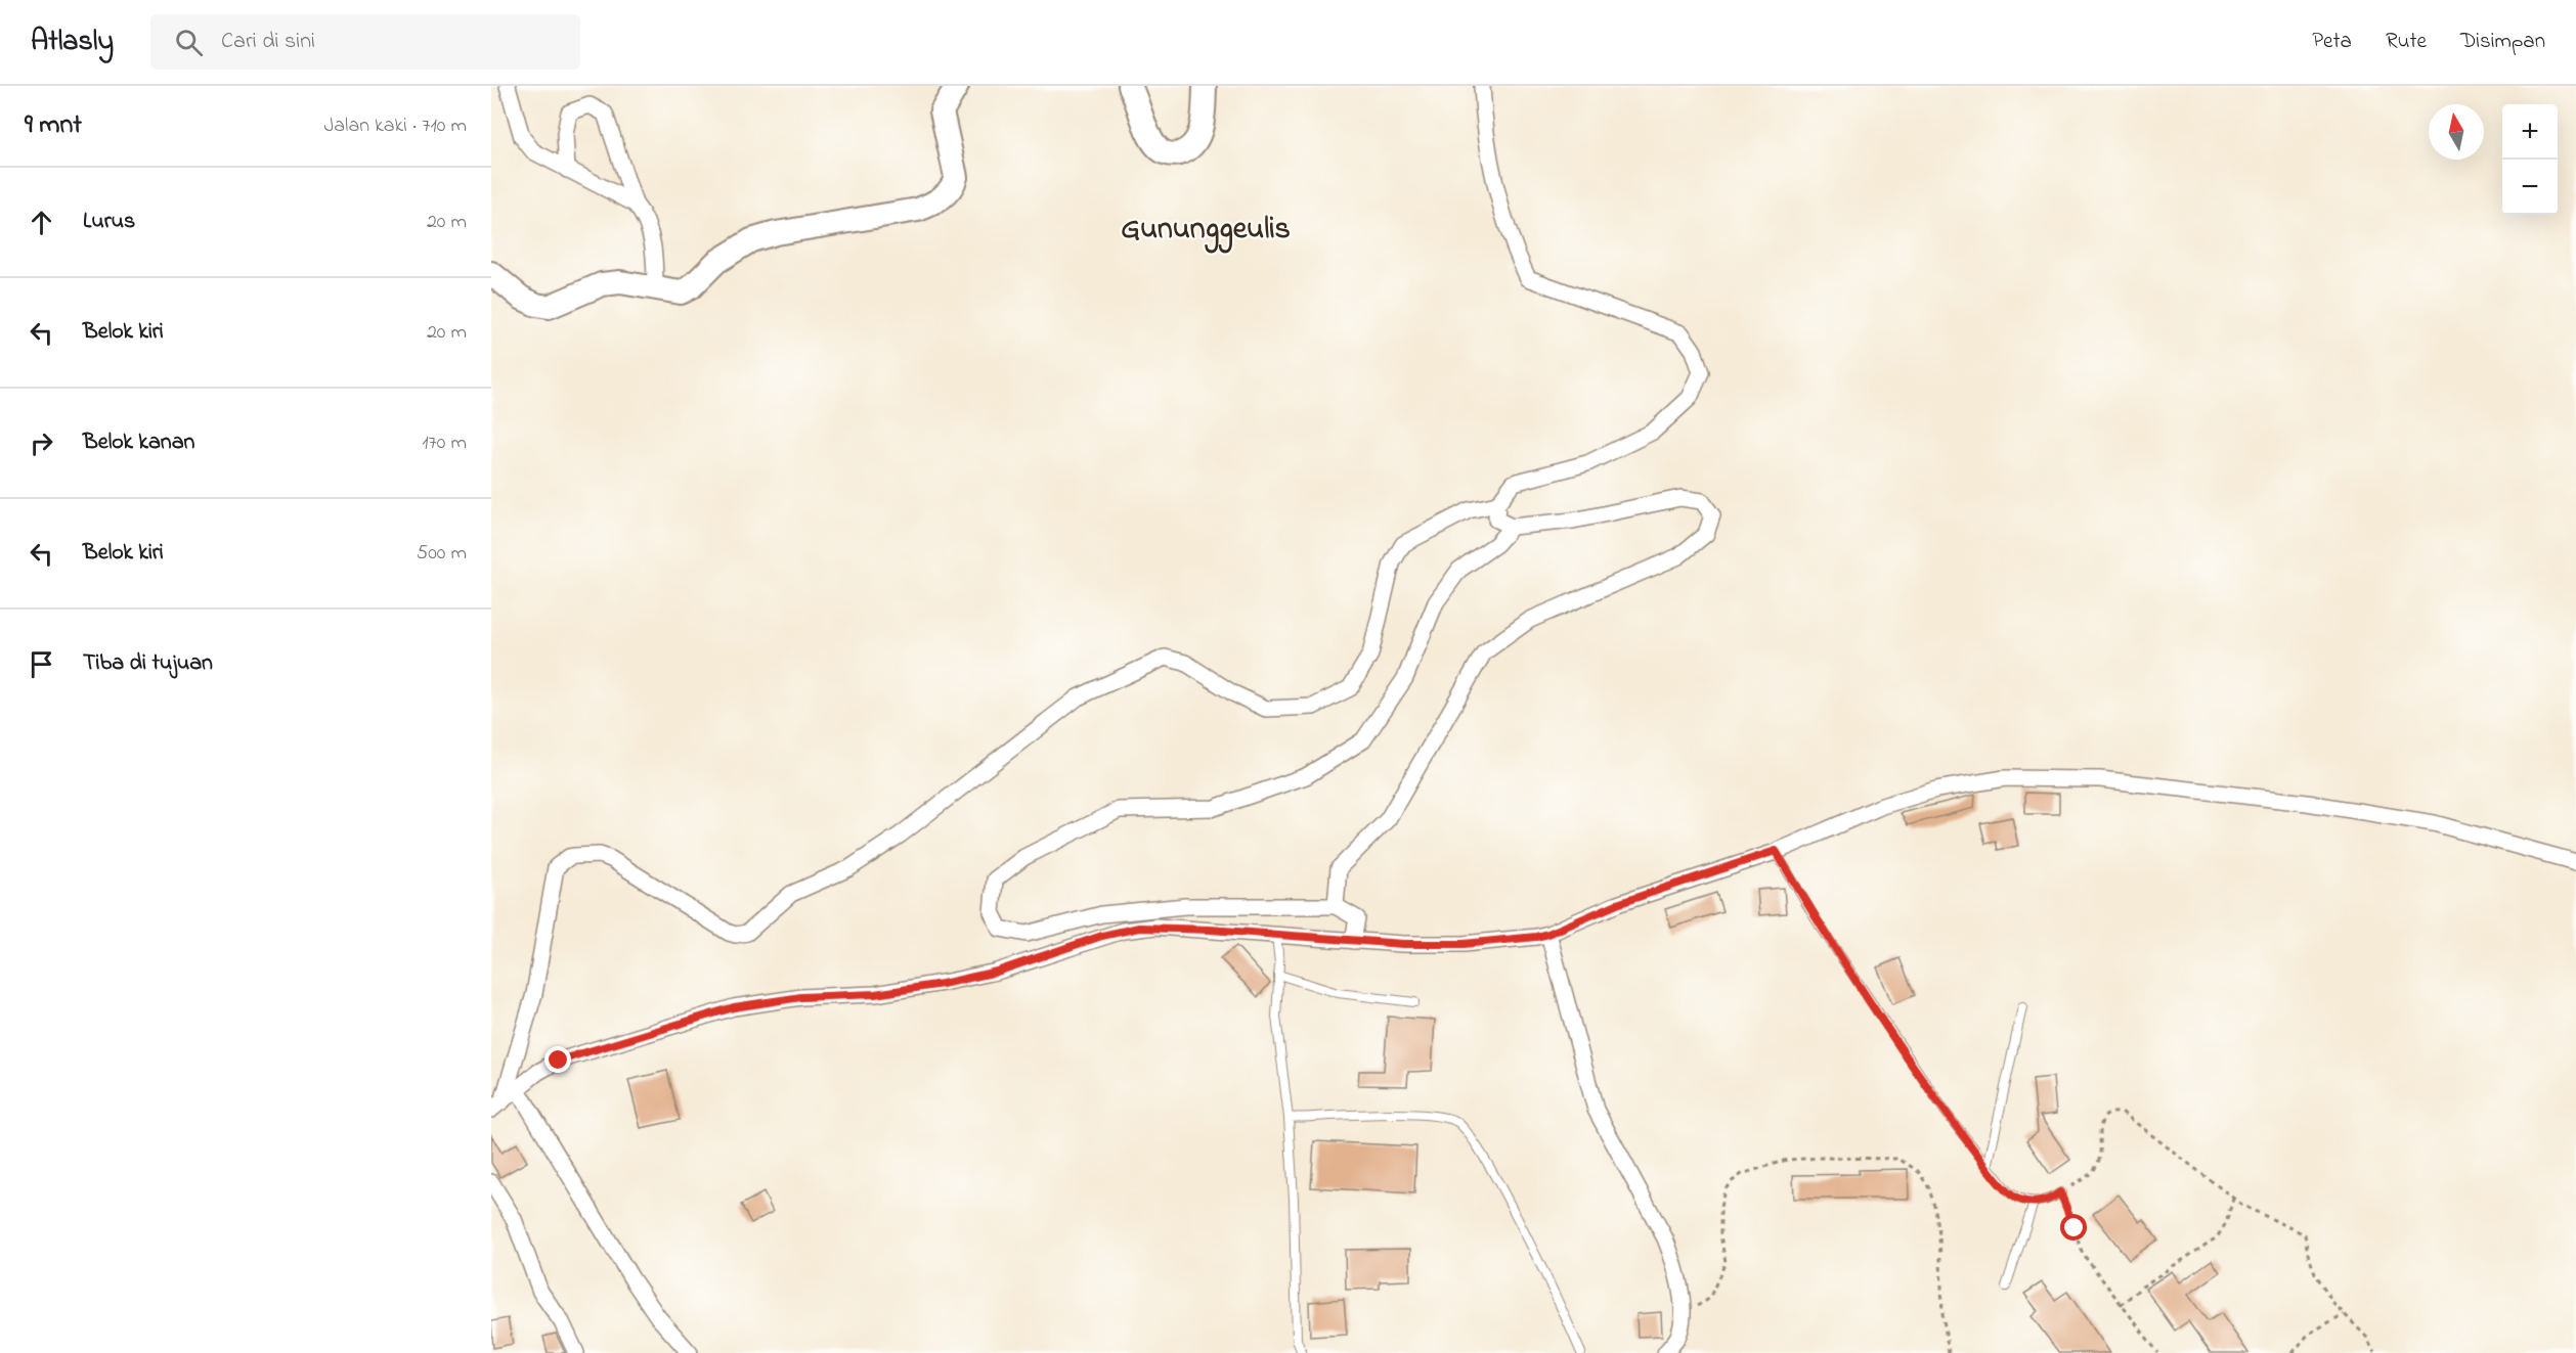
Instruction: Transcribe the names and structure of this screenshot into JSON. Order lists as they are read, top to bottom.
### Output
{
  "districts": ["Gununggeulis"],
  "north": "top",
  "page": {
    "header": "Atlasly",
    "search": "Cari di sini",
    "nav": ["Peta", "Rute", "Disimpan"],
    "heading": ["9 mnt", "Jalan kaki · 710 m"],
    "map_buttons": ["+", "−"],
    "list": [
      ["Lurus", "20 m"],
      ["Belok kiri", "20 m"],
      ["Belok kanan", "170 m"],
      ["Belok kiri", "500 m"],
      "Tiba di tujuan"
    ]
  }
}
